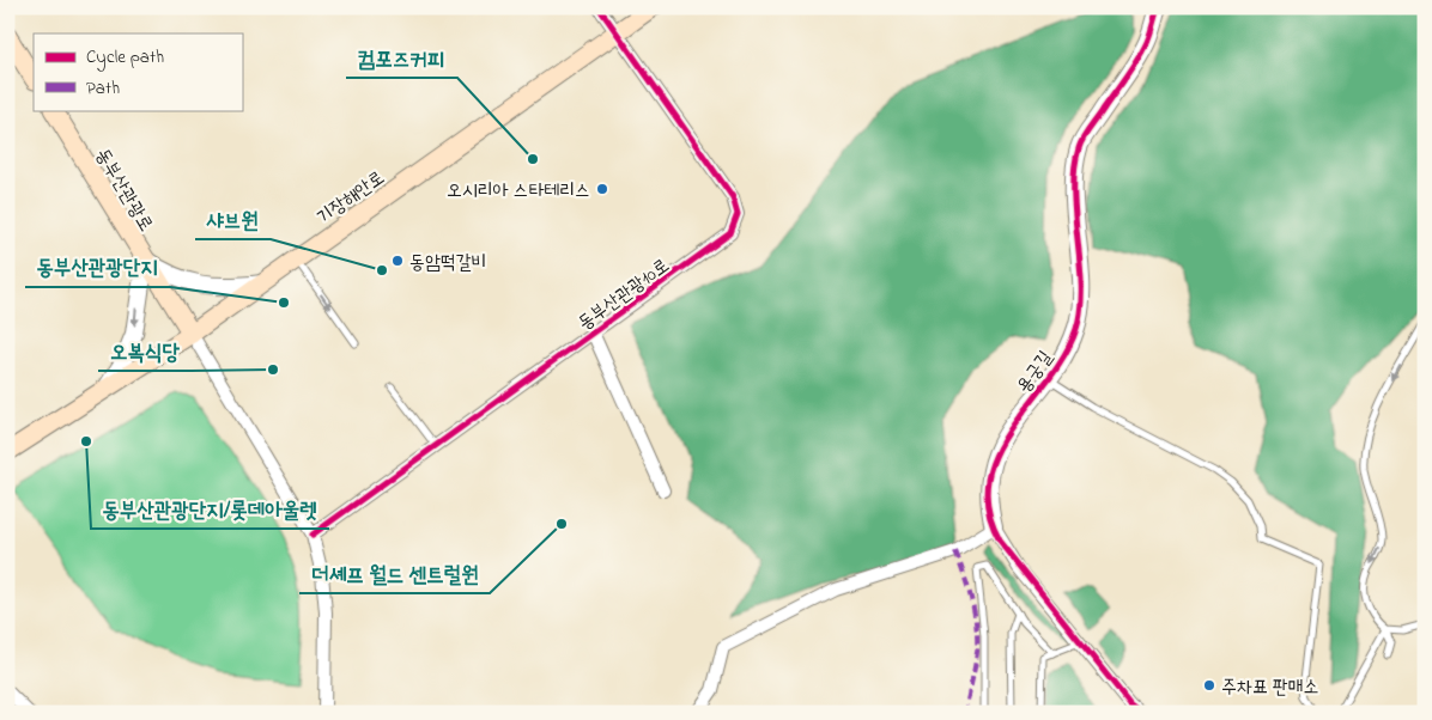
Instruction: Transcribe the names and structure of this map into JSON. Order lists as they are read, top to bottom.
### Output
{
  "streets": {
    "main road": ["동부산관광로", "기장해안로"],
    "street": ["동부산관광10로", "용궁길"]
  },
  "crossings": [
    ["동부산관광로", "기장해안로"],
    ["기장해안로", "동부산관광10로"]
  ],
  "places": [
    "컴포즈커피",
    "오시리아 스타테리스",
    "동암떡갈비",
    "샤브원",
    "동부산관광단지",
    "오복식당",
    "동부산관광단지/롯데아울렛",
    "더셰프 월드 센트럴원",
    "주차표 판매소"
  ],
  "legend": ["Cycle path", "Path"]
}
